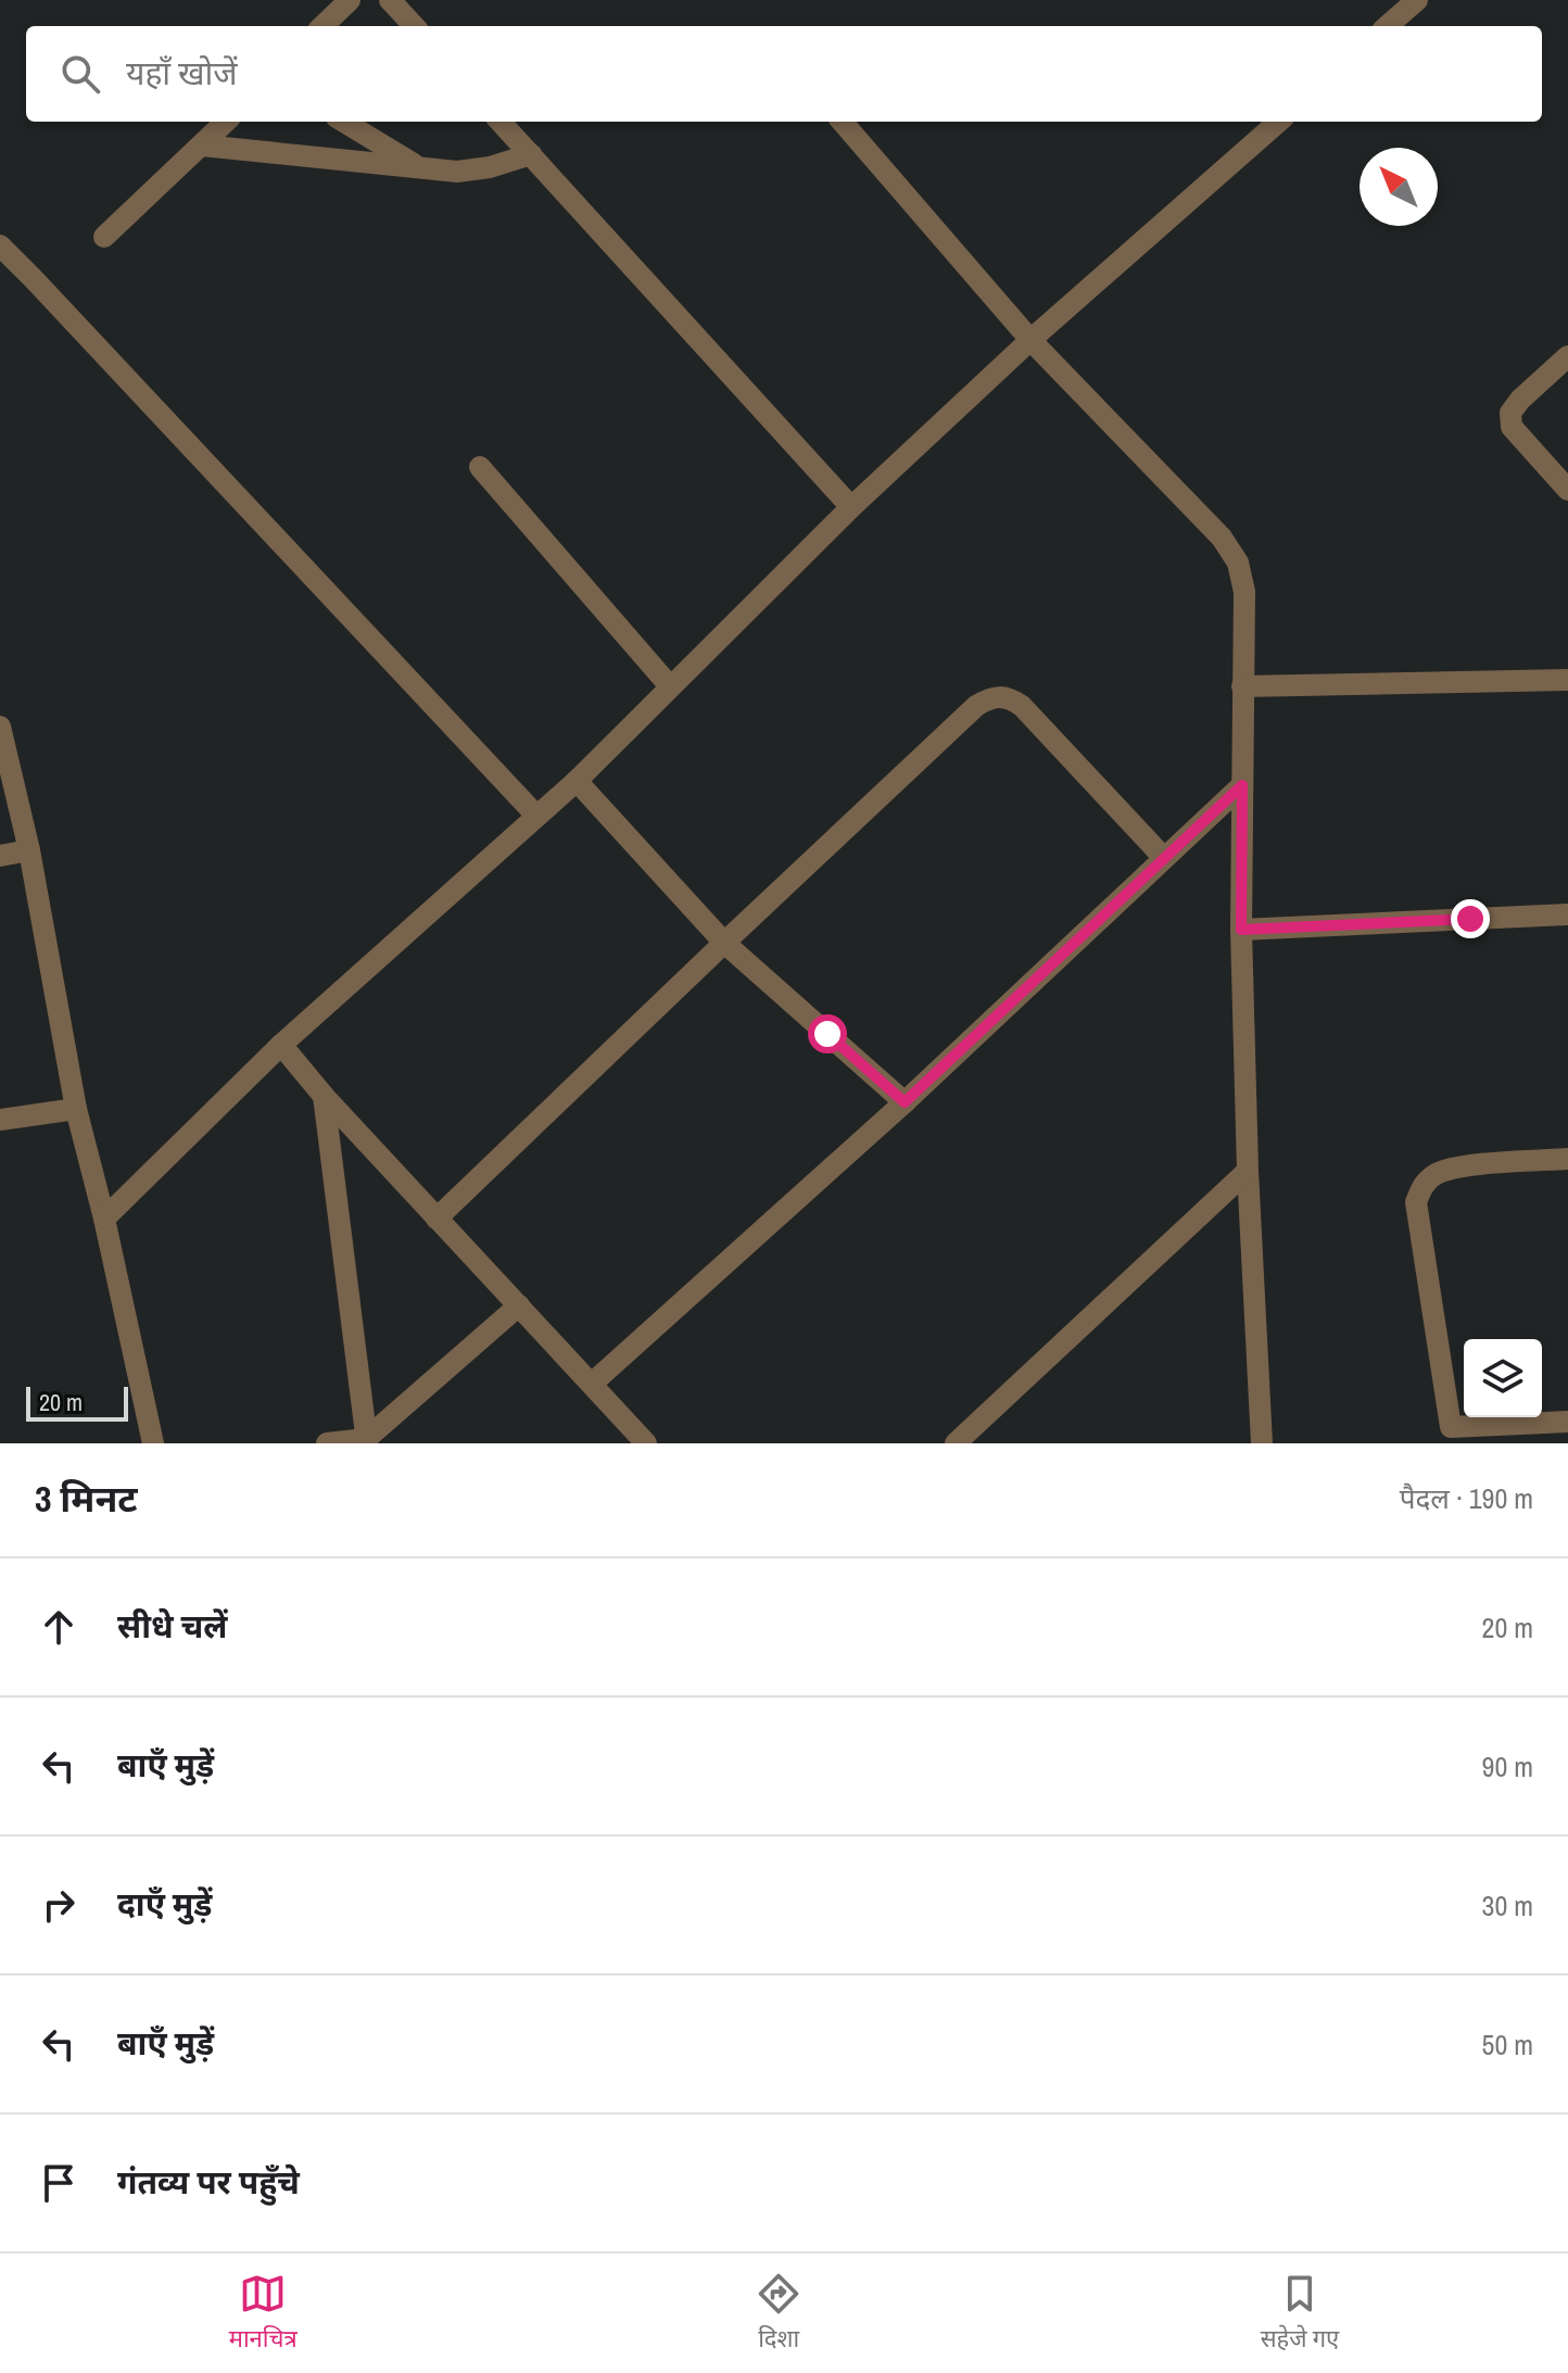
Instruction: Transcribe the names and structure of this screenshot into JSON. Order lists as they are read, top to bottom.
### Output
{
  "scale_bar": "20 m",
  "north": "top left",
  "page": {
    "search": "यहाँ खोजें",
    "scale": "20 m",
    "heading": ["3 मिनट", "पैदल · 190 m"],
    "list": [
      ["सीधे चलें", "20 m"],
      ["बाएँ मुड़ें", "90 m"],
      ["दाएँ मुड़ें", "30 m"],
      ["बाएँ मुड़ें", "50 m"],
      "गंतव्य पर पहुँचे"
    ],
    "nav": ["मानचित्र", "दिशा", "सहेजे गए"]
  }
}
